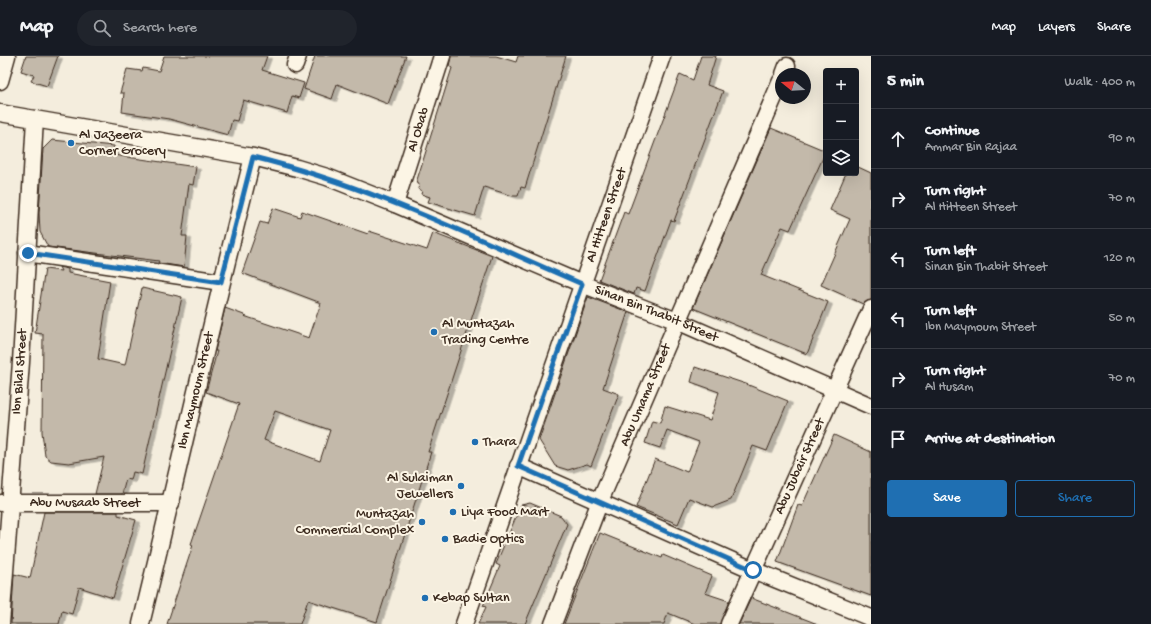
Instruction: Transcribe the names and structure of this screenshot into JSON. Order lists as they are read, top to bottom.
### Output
{
  "streets": {
    "street": [
      "Al Obab",
      "Al Hitteen Street",
      "Sinan Bin Thabit Street",
      "Ibn Bilal Street",
      "Ibn Maymoum Street",
      "Abu Umama Street",
      "Abu Jubair Street",
      "Abu Musaab Street"
    ]
  },
  "crossings": [
    ["Al Obab", "Sinan Bin Thabit Street"],
    ["Al Hitteen Street", "Sinan Bin Thabit Street"],
    ["Sinan Bin Thabit Street", "Ibn Bilal Street"],
    ["Sinan Bin Thabit Street", "Ibn Maymoum Street"],
    ["Sinan Bin Thabit Street", "Abu Umama Street"],
    ["Sinan Bin Thabit Street", "Abu Jubair Street"],
    ["Ibn Bilal Street", "Abu Musaab Street"],
    ["Ibn Maymoum Street", "Abu Musaab Street"]
  ],
  "places": [
    "Al Jazeera Corner Grocery",
    "Al Muntazah Trading Centre",
    "Thara",
    "Al Sulaiman Jewellers",
    "Liya Food Mart",
    "Muntazah Commercial Complex",
    "Badie Optics",
    "Kebap Sultan"
  ],
  "north": "left",
  "page": {
    "header": "Map",
    "search": "Search here",
    "nav": ["Map", "Layers", "Share"],
    "heading": ["5 min", "Walk · 400 m"],
    "map_buttons": ["+", "−"],
    "list": [
      ["Continue", "Ammar Bin Rajaa", "90 m"],
      ["Turn right", "Al Hitteen Street", "70 m"],
      ["Turn left", "Sinan Bin Thabit Street", "120 m"],
      ["Turn left", "Ibn Maymoum Street", "50 m"],
      ["Turn right", "Al Husam", "70 m"],
      "Arrive at destination"
    ],
    "buttons": ["Save", "Share"]
  }
}
